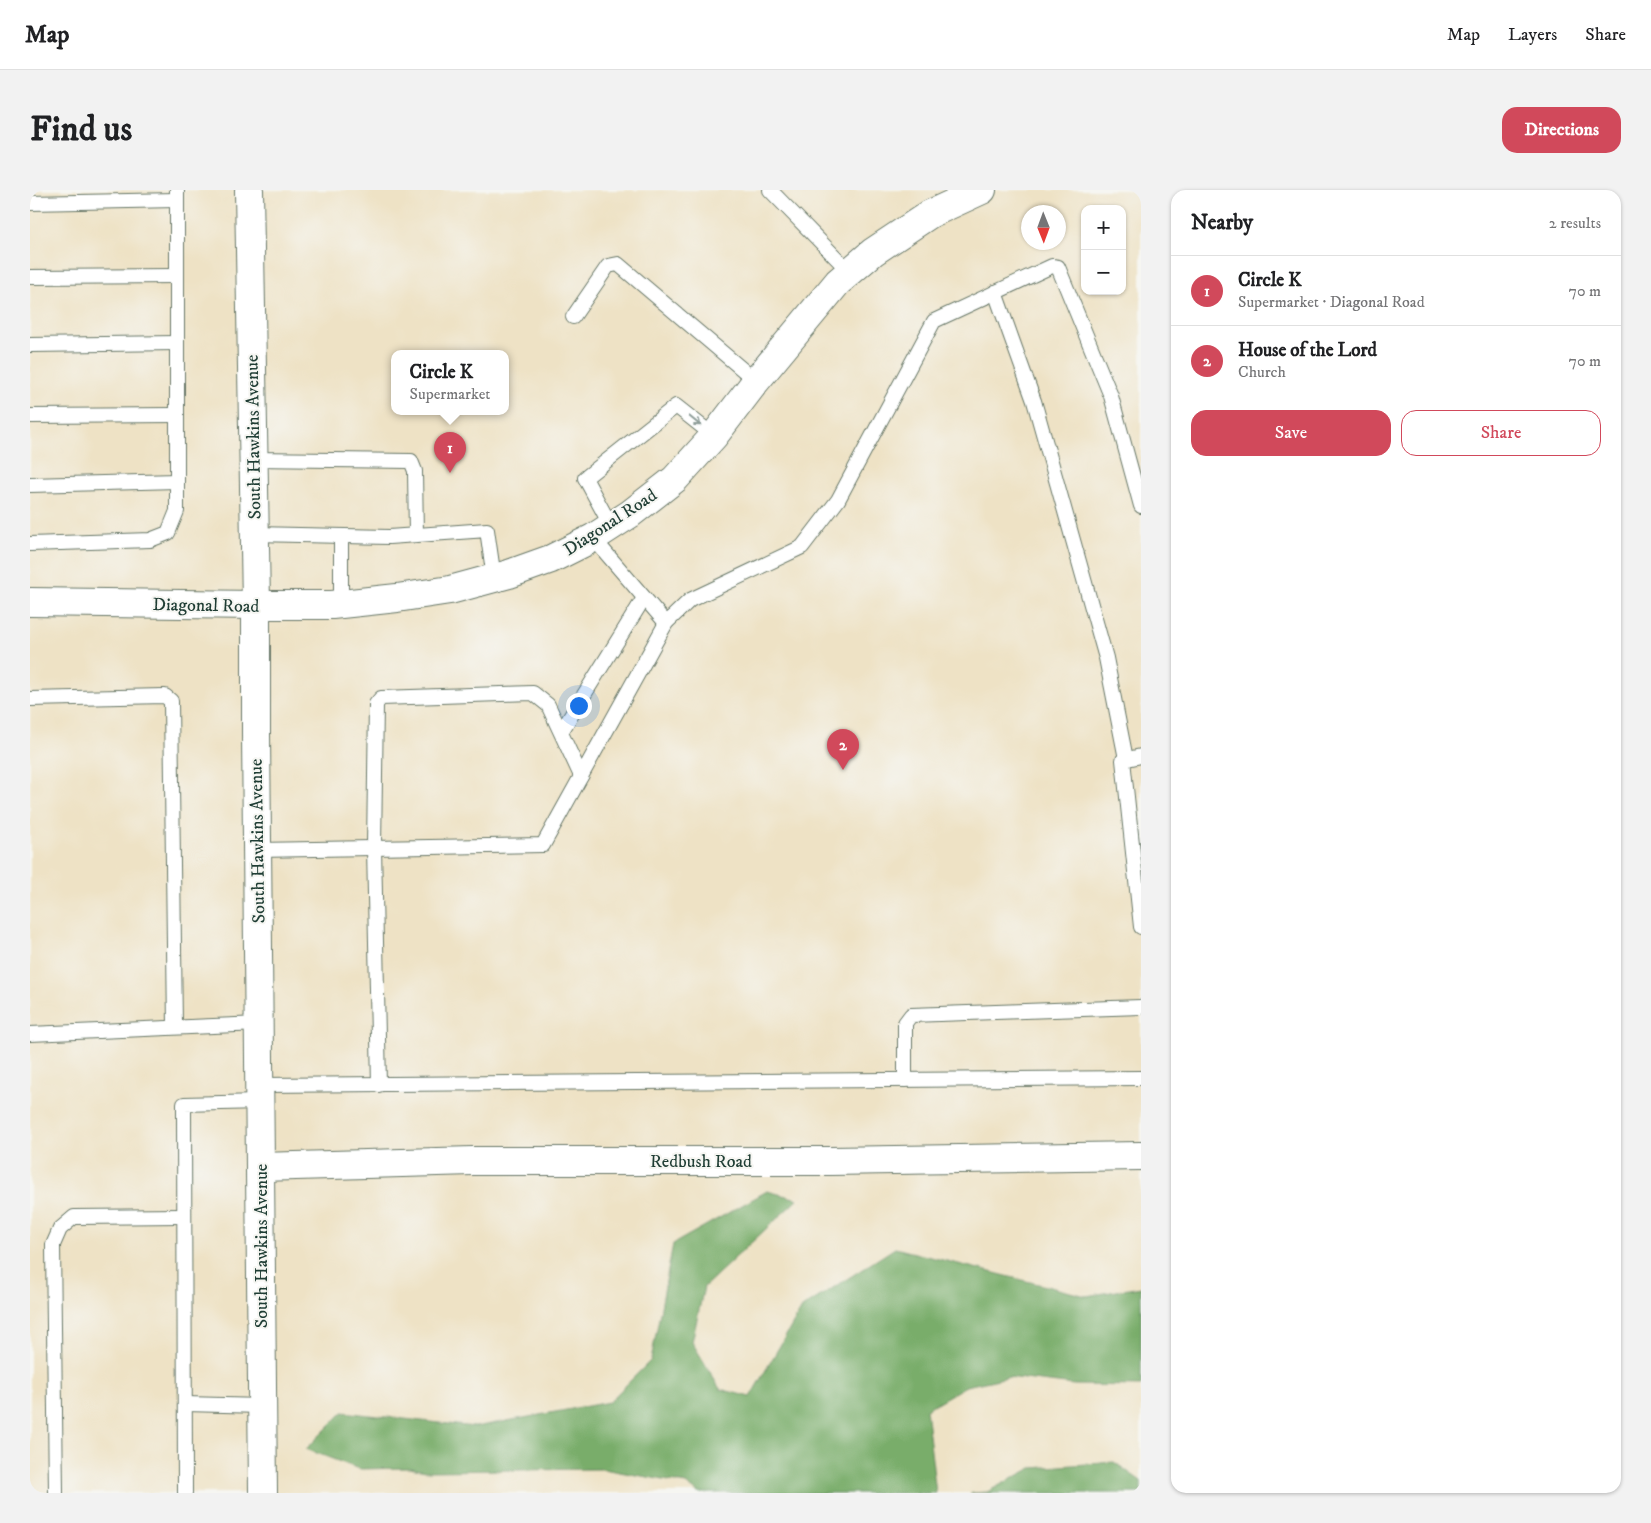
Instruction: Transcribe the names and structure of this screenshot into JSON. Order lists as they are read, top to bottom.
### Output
{
  "streets": {
    "street": ["South Hawkins Avenue", "Diagonal Road", "Redbush Road"]
  },
  "crossings": [
    ["South Hawkins Avenue", "Diagonal Road"],
    ["South Hawkins Avenue", "Redbush Road"]
  ],
  "north": "bottom",
  "page": {
    "header": "Map",
    "nav": ["Map", "Layers", "Share"],
    "buttons": [
      "Directions",
      ["Save", "Share"]
    ],
    "title": "Find us",
    "heading": ["Nearby", "2 results"],
    "map_buttons": ["+", "−"],
    "list": [
      {
        "mark": "1",
        "name": "Circle K",
        "note": "Supermarket · Diagonal Road",
        "value": "70 m"
      },
      {
        "mark": "2",
        "name": "House of the Lord",
        "note": "Church",
        "value": "70 m"
      }
    ],
    "popup": ["Circle K", "Supermarket"],
    "pins": ["1", "2"]
  }
}
